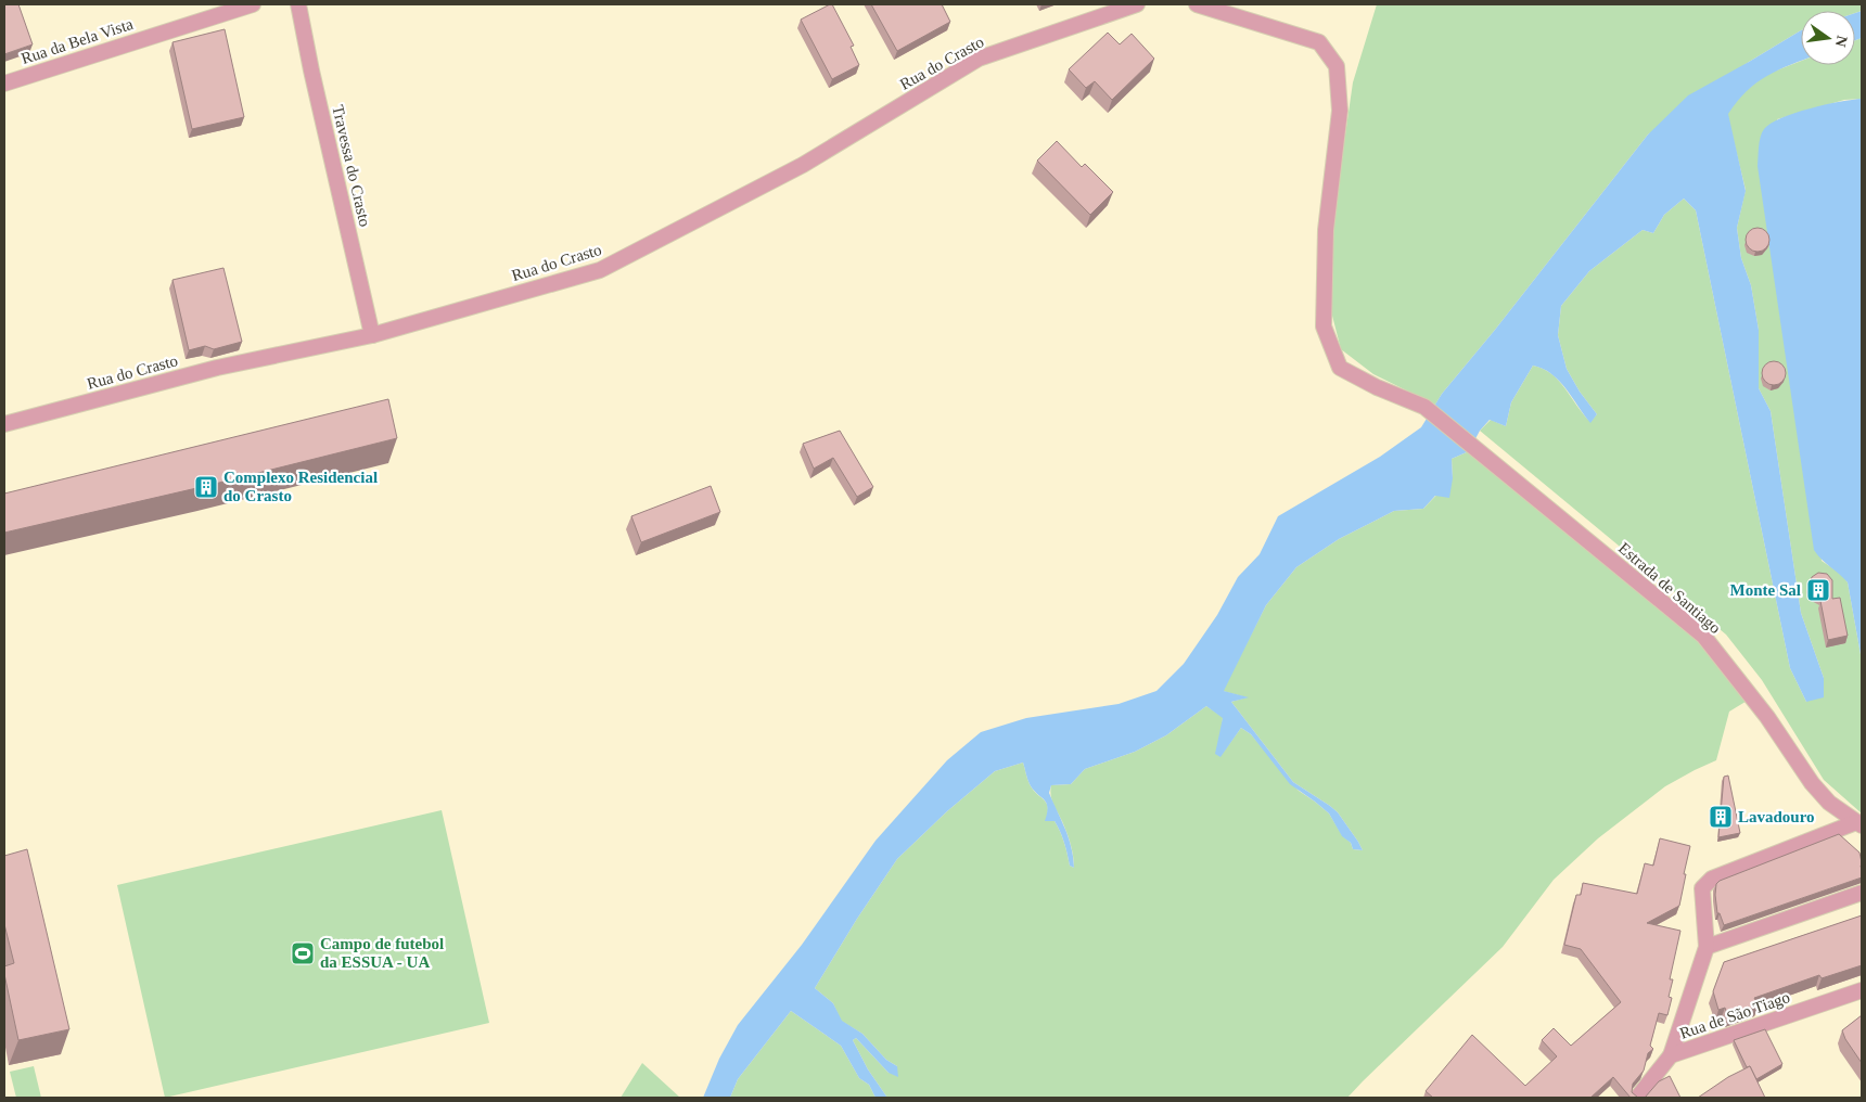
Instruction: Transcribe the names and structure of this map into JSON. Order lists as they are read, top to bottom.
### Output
{
  "streets": {
    "street": [
      "Rua da Bela Vista",
      "Rua do Crasto",
      "Travessa do Crasto",
      "Estrada de Santiago",
      "Rua de São Tiago"
    ]
  },
  "crossings": [
    ["Rua do Crasto", "Travessa do Crasto"]
  ],
  "places": {
    "building": ["Complexo Residencial do Crasto", "Monte Sal", "Lavadouro"],
    "sports": ["Campo de futebol da ESSUA - UA"]
  },
  "north": "right"
}
